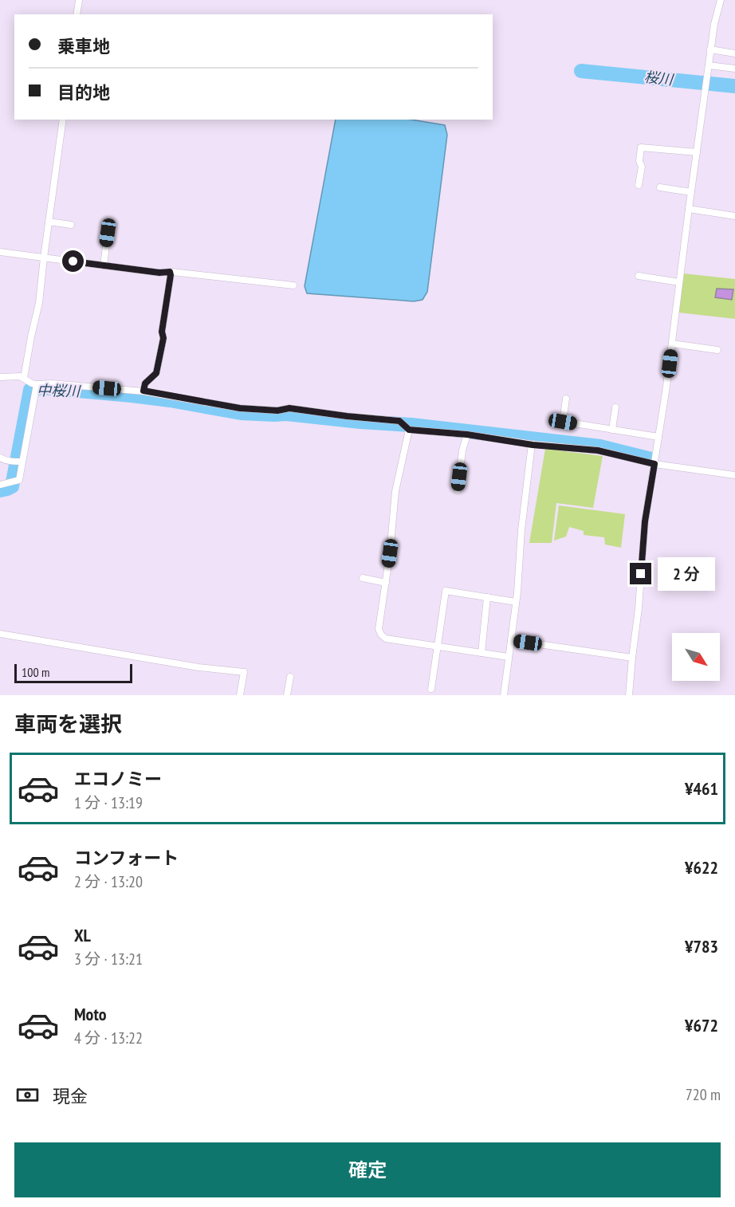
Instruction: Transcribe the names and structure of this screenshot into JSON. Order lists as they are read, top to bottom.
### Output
{
  "water": ["桜川", "中桜川"],
  "scale_bar": "100 m",
  "north": "bottom right",
  "page": {
    "banner": ["乗車地", "目的地"],
    "bubble": "2 分",
    "scale": "100 m",
    "heading": "車両を選択",
    "list": [
      {
        "name": "エコノミー",
        "note": "1 分 · 13:19",
        "value": "¥461"
      },
      {
        "name": "コンフォート",
        "note": "2 分 · 13:20",
        "value": "¥622"
      },
      {
        "name": "XL",
        "note": "3 分 · 13:21",
        "value": "¥783"
      },
      {
        "name": "Moto",
        "note": "4 分 · 13:22",
        "value": "¥672"
      }
    ],
    "pay": ["現金", "720 m"],
    "buttons": "確定"
  }
}
